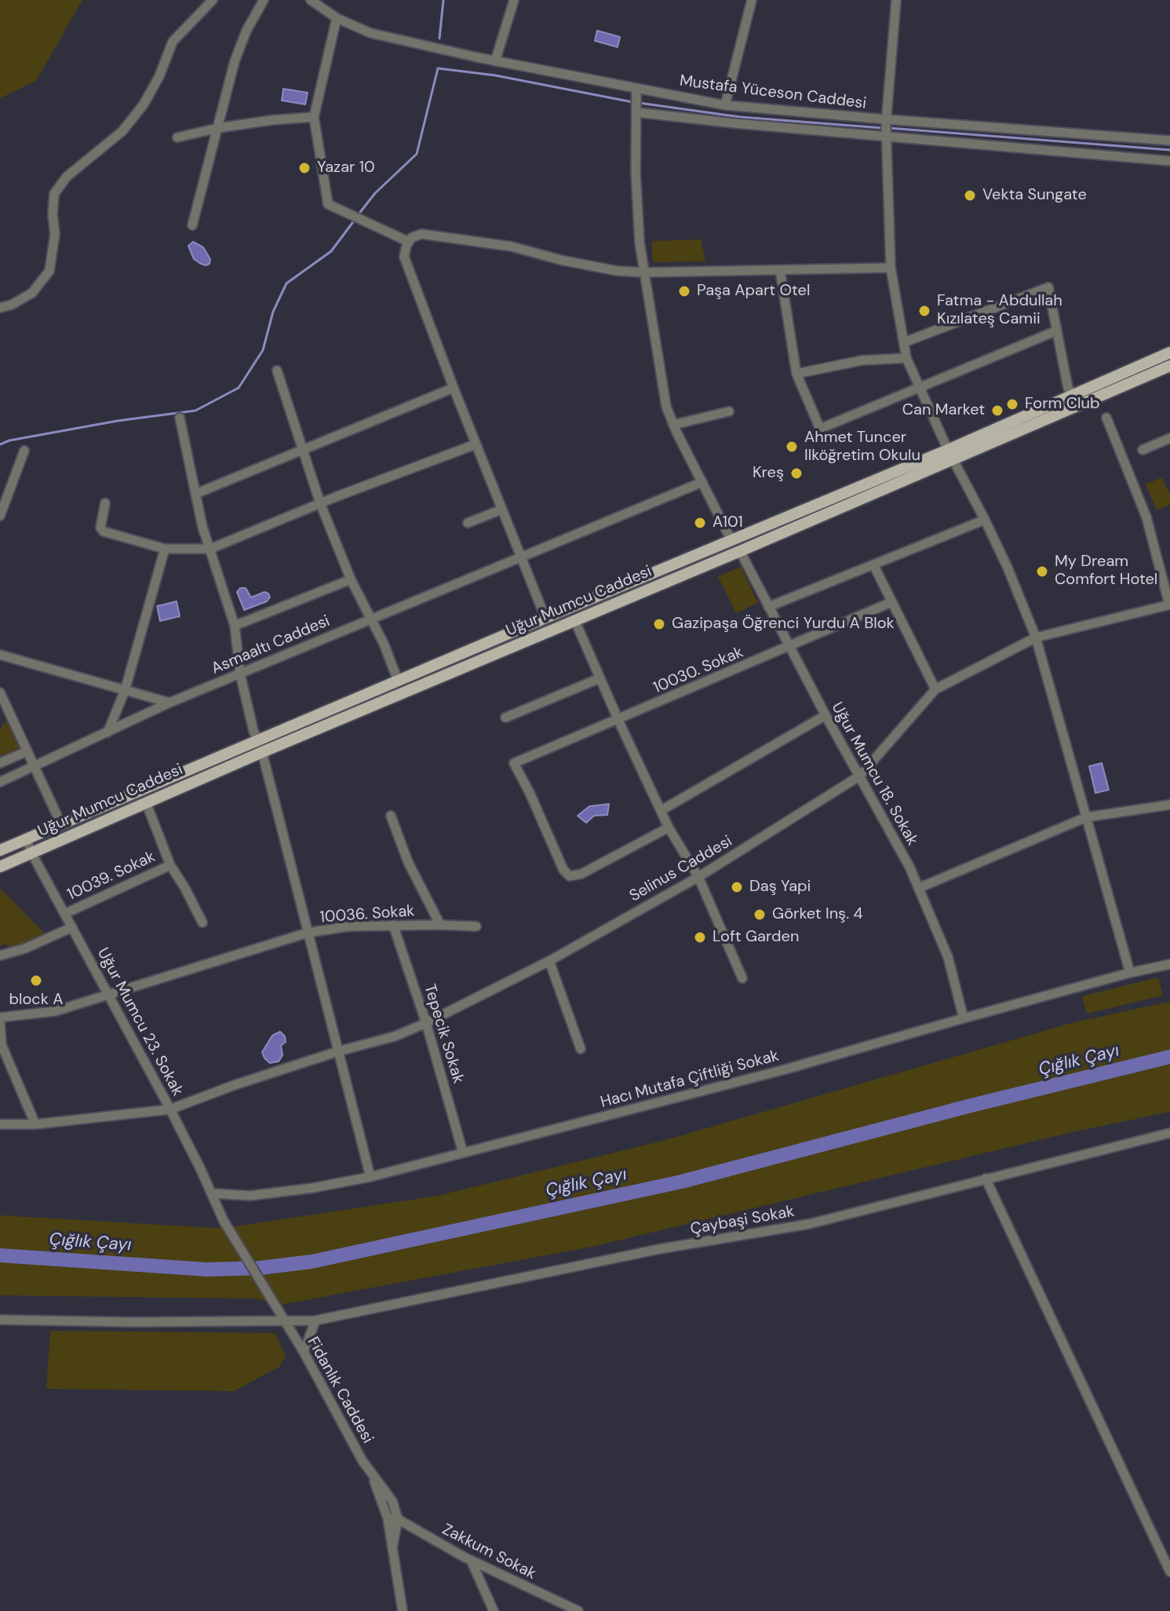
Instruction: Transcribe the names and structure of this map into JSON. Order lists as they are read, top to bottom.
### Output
{
  "streets": {
    "main road": ["Uğur Mumcu Caddesi"],
    "street": [
      "Mustafa Yüceson Caddesi",
      "Asmaaltı Caddesi",
      "10030. Sokak",
      "Uğur Mumcu 18. Sokak",
      "Selinus Caddesi",
      "10039. Sokak",
      "10036. Sokak",
      "Uğur Mumcu 23. Sokak",
      "Tepecik Sokak",
      "Hacı Mutafa Çiftliği Sokak",
      "Çaybaşi Sokak",
      "Fidanlık Caddesi",
      "Zakkum Sokak"
    ]
  },
  "crossings": [
    ["Uğur Mumcu Caddesi", "Uğur Mumcu 18. Sokak"],
    ["Uğur Mumcu Caddesi", "Uğur Mumcu 23. Sokak"],
    ["10030. Sokak", "Uğur Mumcu 18. Sokak"],
    ["Uğur Mumcu 18. Sokak", "Selinus Caddesi"],
    ["Uğur Mumcu 18. Sokak", "Hacı Mutafa Çiftliği Sokak"],
    ["Selinus Caddesi", "Uğur Mumcu 23. Sokak"],
    ["Selinus Caddesi", "Tepecik Sokak"],
    ["10039. Sokak", "Uğur Mumcu 23. Sokak"],
    ["10036. Sokak", "Uğur Mumcu 23. Sokak"],
    ["10036. Sokak", "Tepecik Sokak"],
    ["Uğur Mumcu 23. Sokak", "Hacı Mutafa Çiftliği Sokak"],
    ["Uğur Mumcu 23. Sokak", "Fidanlık Caddesi"],
    ["Tepecik Sokak", "Hacı Mutafa Çiftliği Sokak"],
    ["Çaybaşi Sokak", "Fidanlık Caddesi"],
    ["Fidanlık Caddesi", "Zakkum Sokak"]
  ],
  "water": ["Çığlık Çayı"],
  "places": [
    "Yazar 10",
    "Vekta Sungate",
    "Paşa Apart Otel",
    "Fatma - Abdullah Kızılateş Camii",
    "Form Club",
    "Can Market",
    "Ahmet Tuncer Ilköğretim Okulu",
    "Kreş",
    "A101",
    "My Dream Comfort Hotel",
    "Gazipaşa Öğrenci Yurdu A Blok",
    "Daş Yapi",
    "Görket Inş. 4",
    "Loft Garden",
    "block A"
  ]
}
